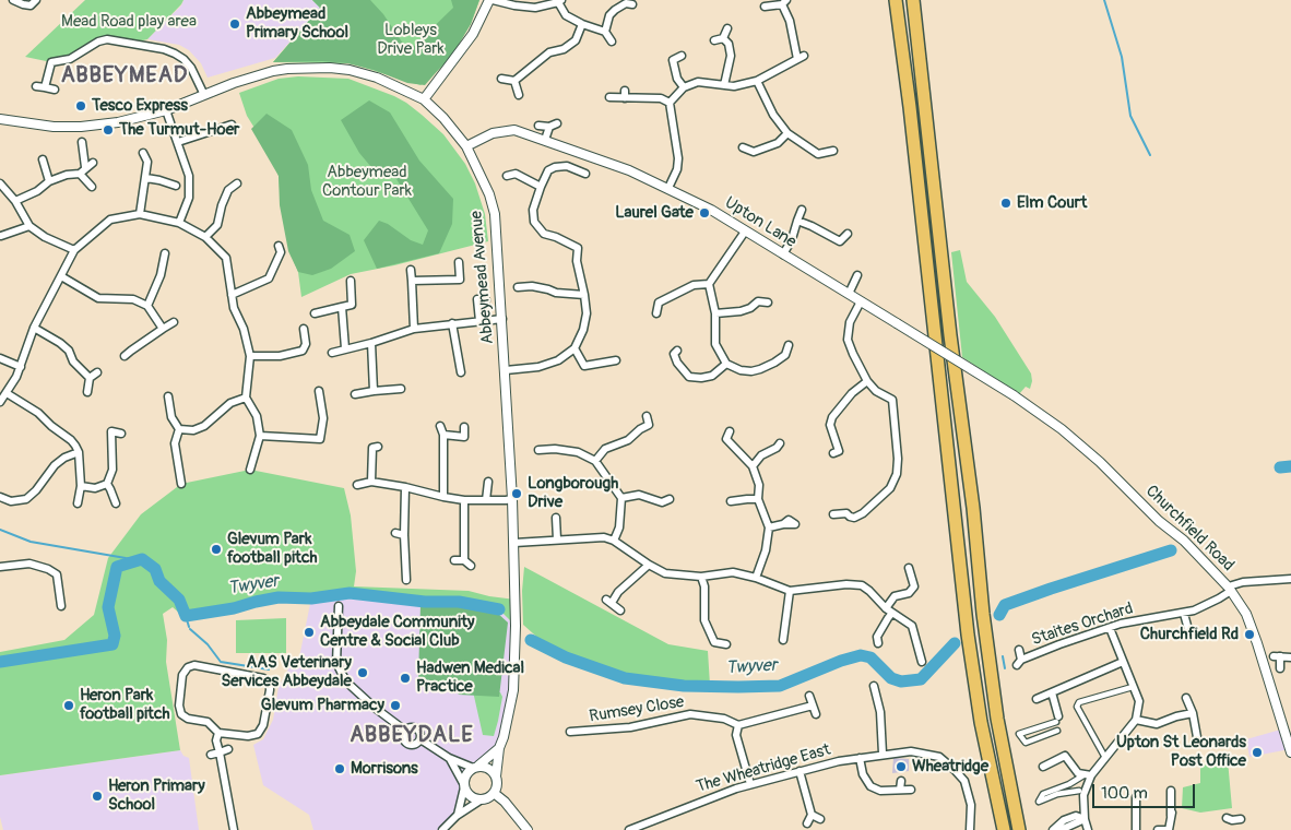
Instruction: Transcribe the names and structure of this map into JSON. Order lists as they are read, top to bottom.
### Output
{
  "streets": {
    "street": [
      "Upton Lane",
      "Abbeymead Avenue",
      "Churchfield Road",
      "Staites Orchard",
      "Rumsey Close",
      "The Wheatridge East"
    ]
  },
  "crossings": [
    ["Upton Lane", "Abbeymead Avenue"],
    ["Upton Lane", "Churchfield Road"],
    ["Churchfield Road", "Staites Orchard"]
  ],
  "districts": ["ABBEYMEAD", "ABBEYDALE"],
  "water": ["Twyver"],
  "parks": ["Mead Road play area", "Lobleys Drive Park", "Abbeymead Contour Park"],
  "places": [
    "Abbeymead Primary School",
    "Tesco Express",
    "The Turmut-Hoer",
    "Elm Court",
    "Laurel Gate",
    "Longborough Drive",
    "Glevum Park football pitch",
    "Abbeydale Community Centre & Social Club",
    "Churchfield Rd",
    "AAS Veterinary Services Abbeydale",
    "Hadwen Medical Practice",
    "Heron Park football pitch",
    "Glevum Pharmacy",
    "Upton St Leonards Post Office",
    "Wheatridge",
    "Morrisons",
    "Heron Primary School"
  ],
  "scale_bar": "100 m"
}
